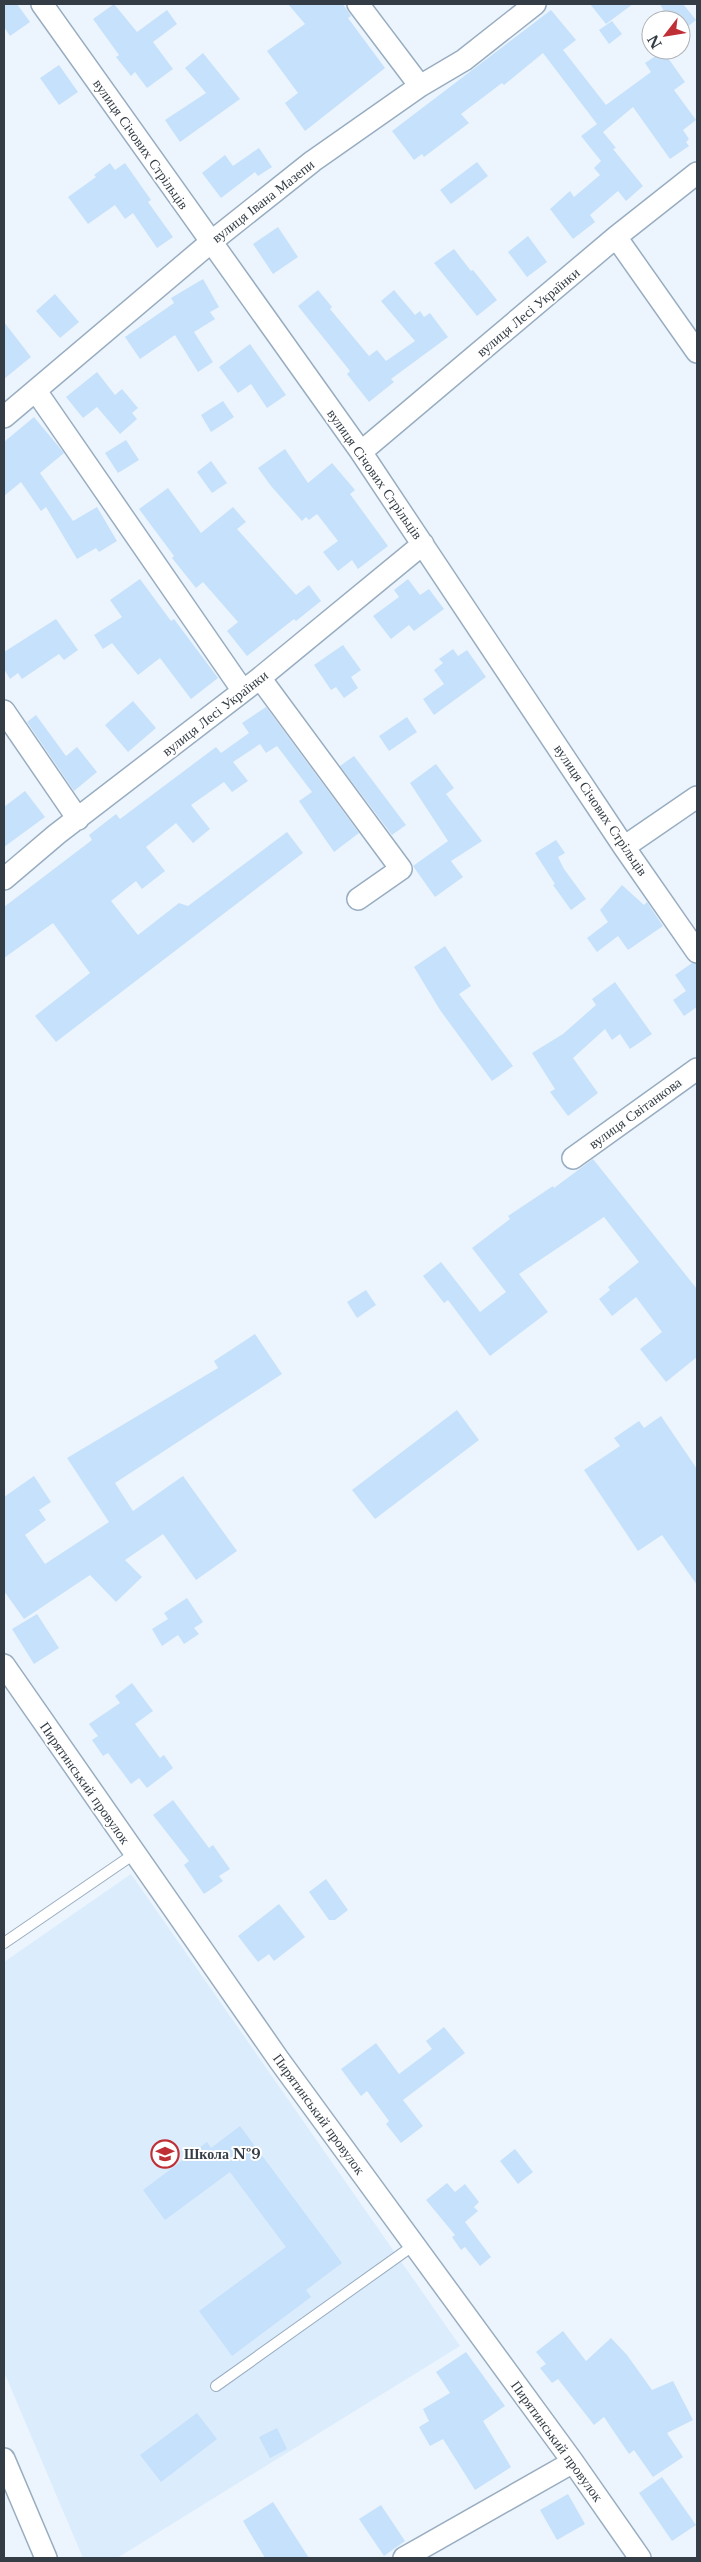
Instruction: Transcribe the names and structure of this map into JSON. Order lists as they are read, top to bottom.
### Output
{
  "streets": {
    "street": [
      "вулиця Січових Стрільців",
      "вулиця Івана Мазепи",
      "вулиця Лесі Українки",
      "вулиця Світанкова",
      "Пирятинський провулок"
    ]
  },
  "crossings": [
    ["вулиця Січових Стрільців", "вулиця Івана Мазепи"],
    ["вулиця Січових Стрільців", "вулиця Лесі Українки"]
  ],
  "places": {
    "school or university": ["Школа №9"]
  },
  "north": "bottom left"
}
